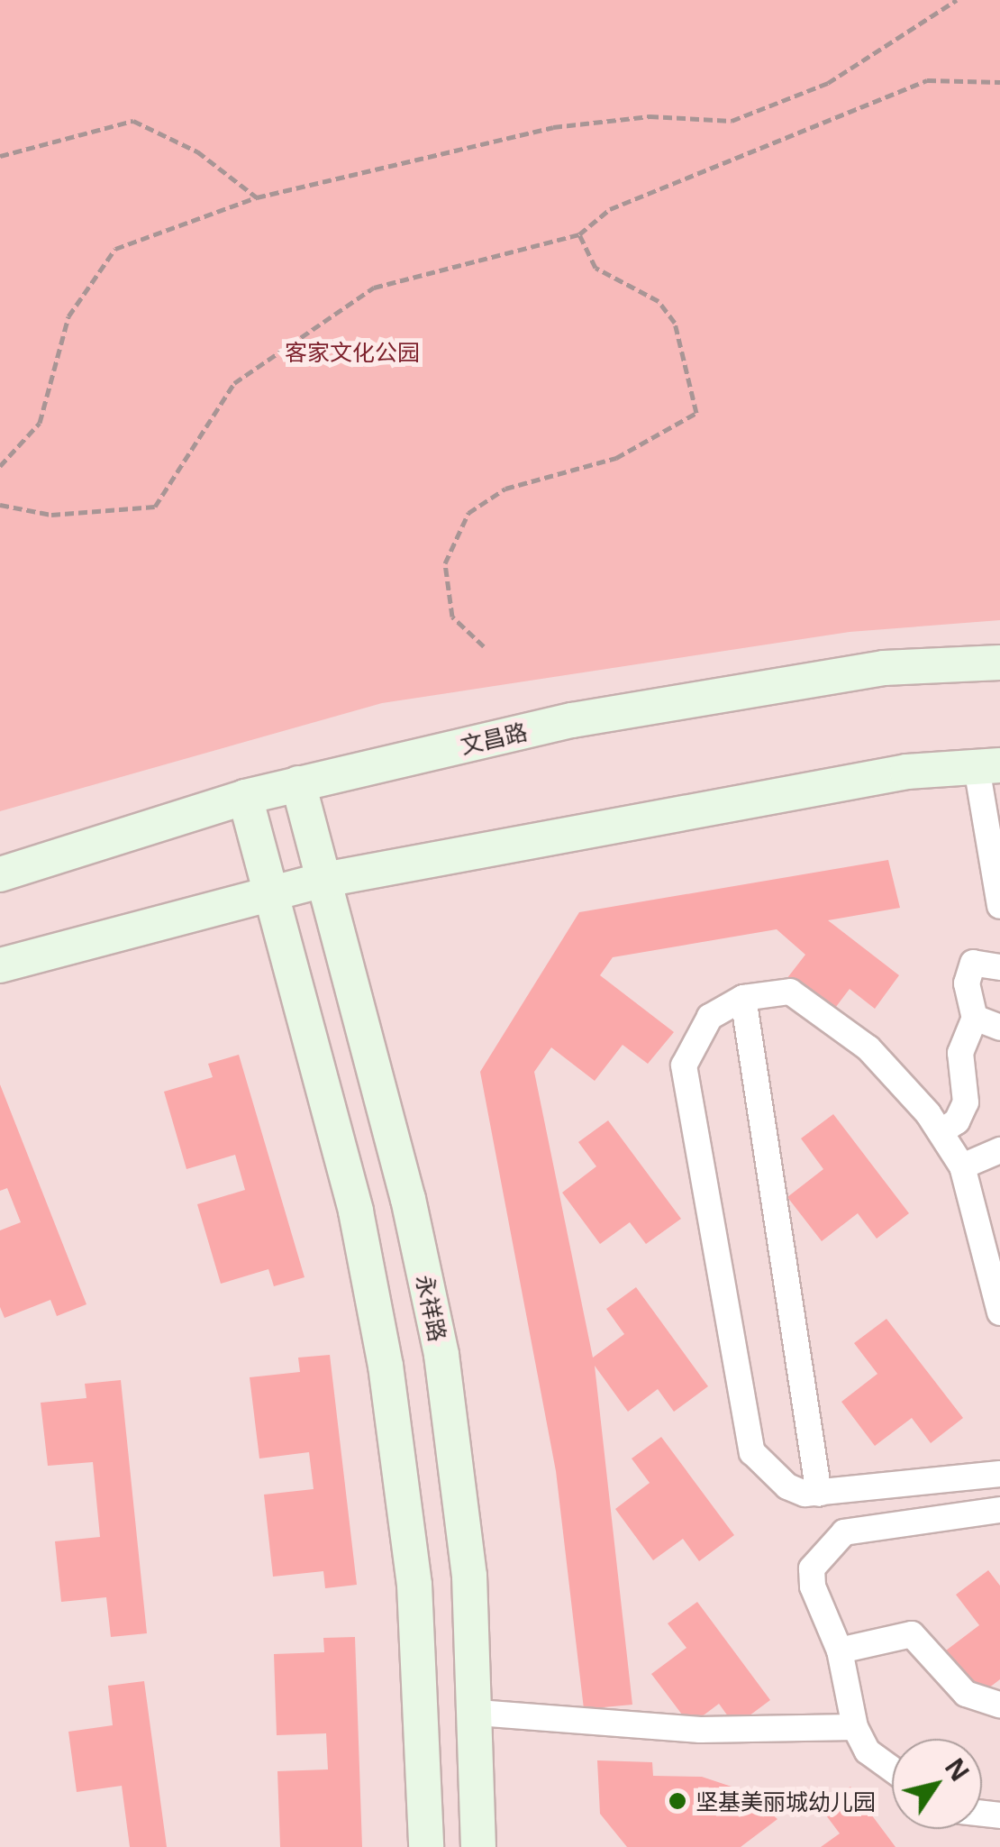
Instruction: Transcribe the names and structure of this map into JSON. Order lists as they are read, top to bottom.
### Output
{
  "streets": {
    "street": ["文昌路", "永祥路"]
  },
  "crossings": [
    ["文昌路", "永祥路"]
  ],
  "parks": ["客家文化公园"],
  "places": ["坚基美丽城幼儿园"],
  "north": "top right"
}
